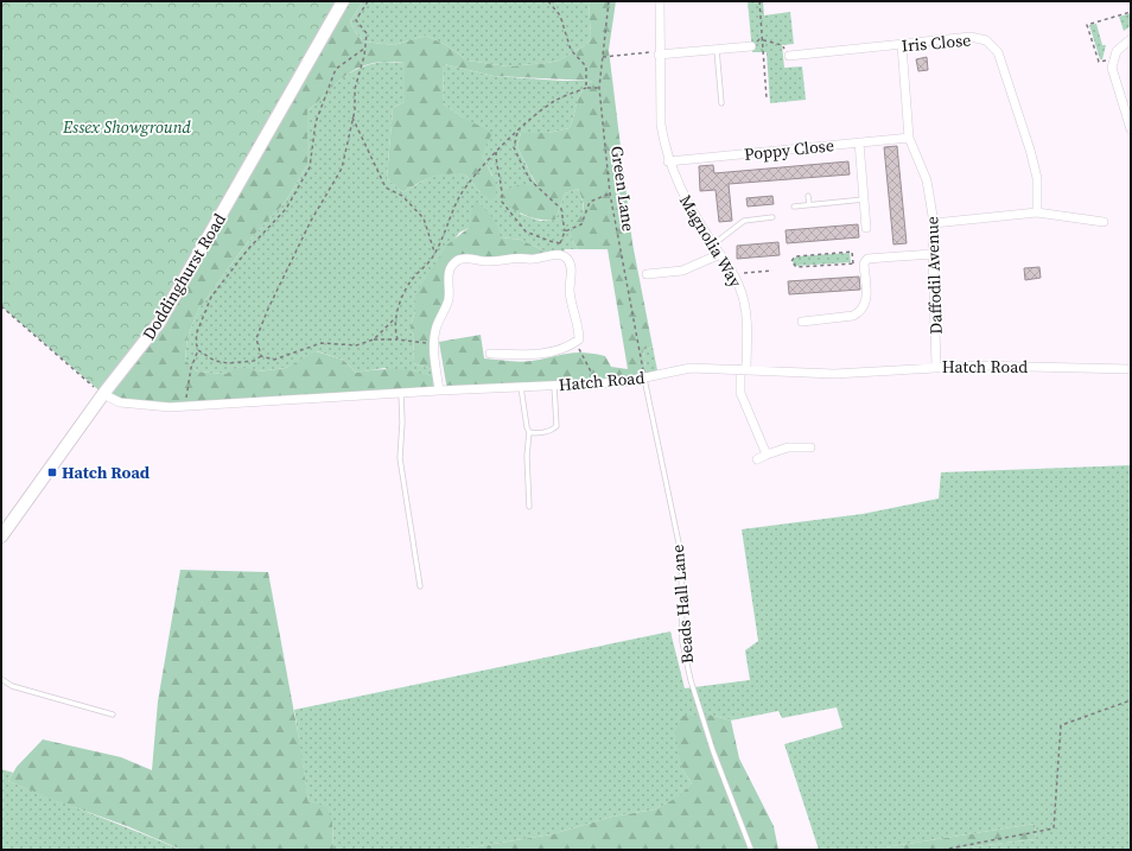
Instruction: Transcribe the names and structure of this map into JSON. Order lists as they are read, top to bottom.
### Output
{
  "streets": {
    "street": [
      "Iris Close",
      "Poppy Close",
      "Magnolia Way",
      "Daffodil Avenue",
      "Doddinghurst Road",
      "Hatch Road"
    ],
    "lane": ["Beads Hall Lane"],
    "path": ["Green Lane"]
  },
  "crossings": [
    ["Iris Close", "Daffodil Avenue"],
    ["Poppy Close", "Magnolia Way"],
    ["Poppy Close", "Daffodil Avenue"],
    ["Green Lane", "Hatch Road"],
    ["Green Lane", "Beads Hall Lane"],
    ["Magnolia Way", "Hatch Road"],
    ["Daffodil Avenue", "Hatch Road"],
    ["Doddinghurst Road", "Hatch Road"],
    ["Hatch Road", "Beads Hall Lane"]
  ],
  "parks": ["Essex Showground"],
  "places": {
    "transit": ["Hatch Road"]
  }
}
